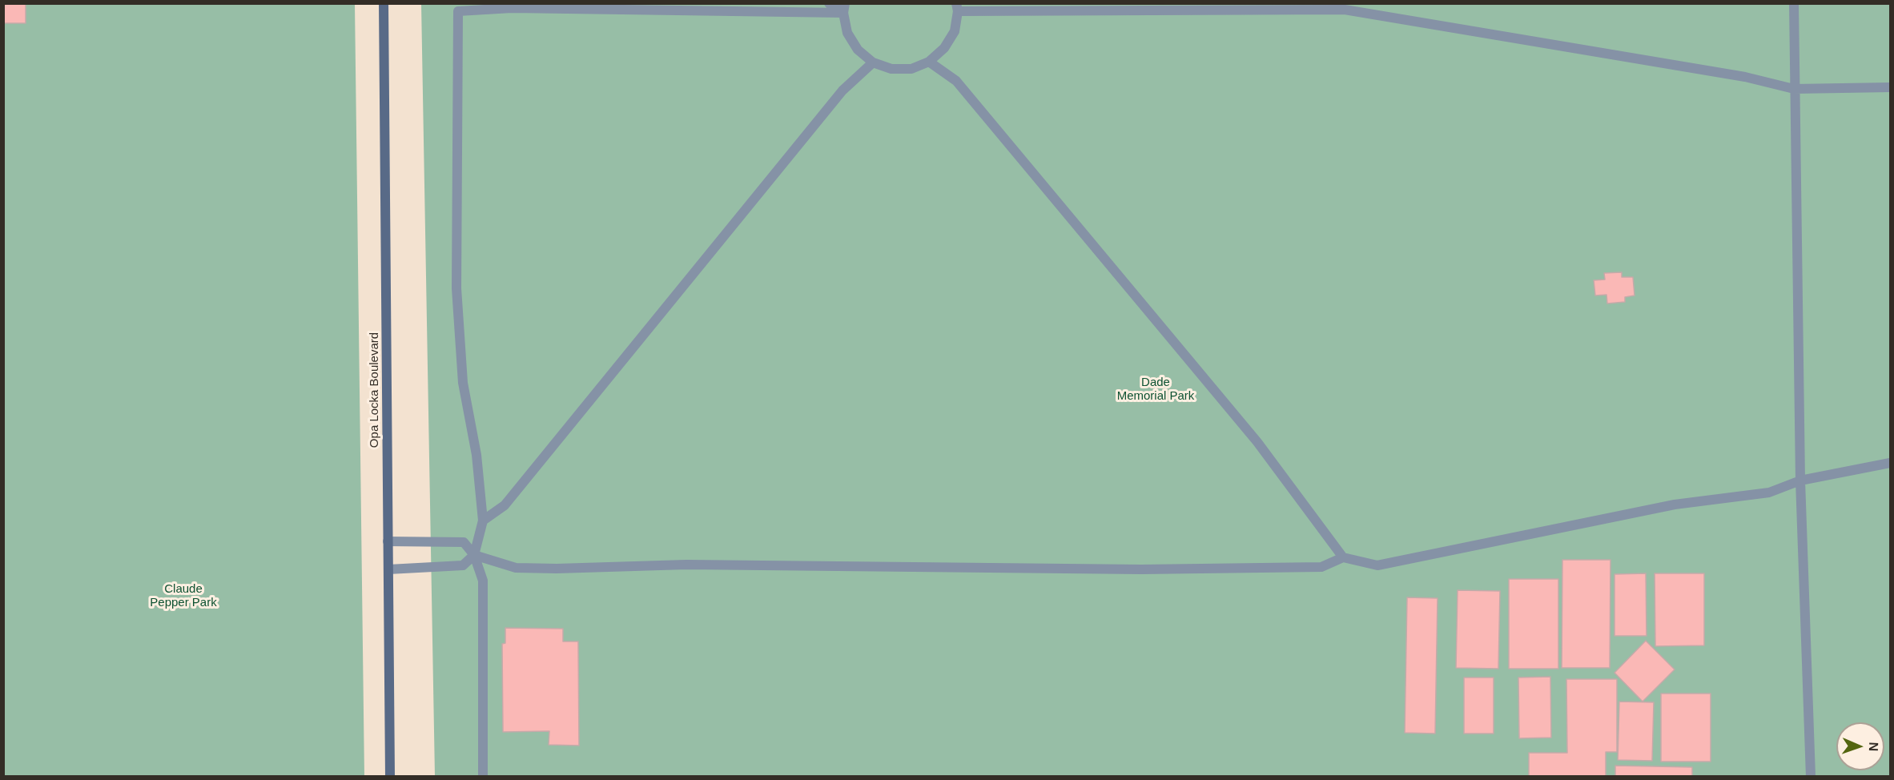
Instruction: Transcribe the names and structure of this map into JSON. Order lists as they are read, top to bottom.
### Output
{
  "streets": {
    "main road": ["Opa Locka Boulevard"]
  },
  "parks": ["Dade Memorial Park", "Claude Pepper Park"],
  "north": "right"
}
